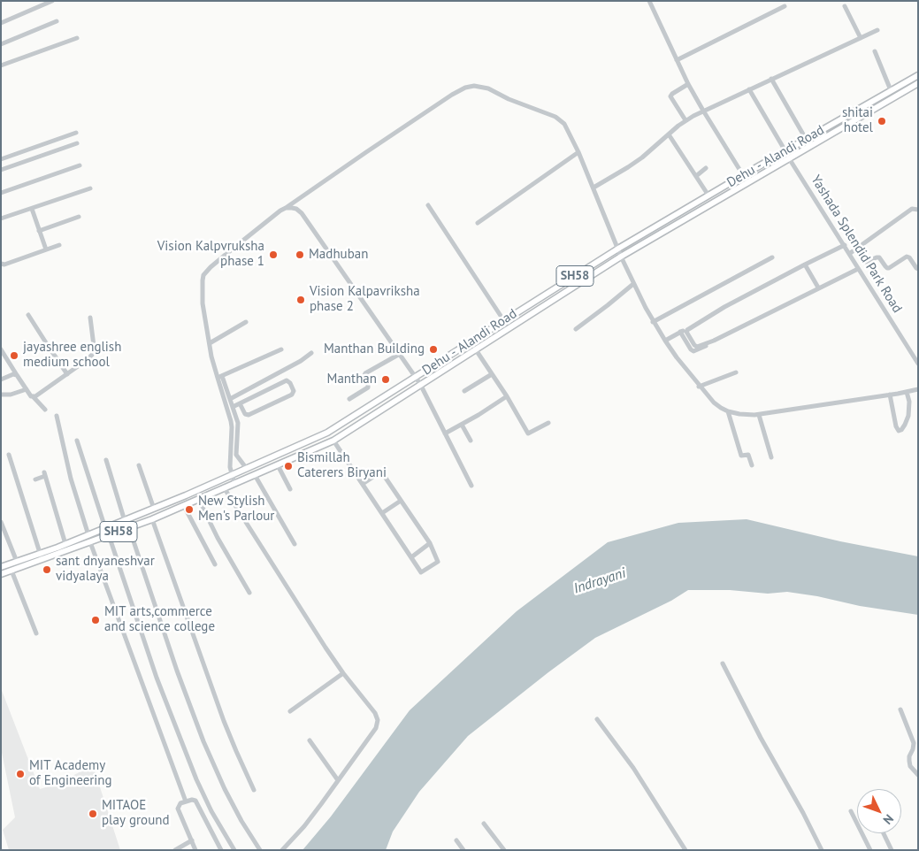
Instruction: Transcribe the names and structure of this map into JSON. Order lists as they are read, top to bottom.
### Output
{
  "streets": {
    "main road": ["Dehu - Alandi Road", "SH58"],
    "street": ["Yashada Splendid Park Road"]
  },
  "crossings": [
    ["Dehu - Alandi Road", "Yashada Splendid Park Road"]
  ],
  "water": ["Indrayani"],
  "places": [
    "shitai hotel",
    "Vision Kalpvruksha phase 1",
    "Madhuban",
    "Vision Kalpavriksha phase 2",
    "Manthan Building",
    "jayashree english medium school",
    "Manthan",
    "Bismillah Caterers Biryani",
    "New Stylish Men's Parlour",
    "sant dnyaneshvar vidyalaya",
    "MIT arts,commerce and science college",
    "MIT Academy of Engineering",
    "MITAOE play ground"
  ],
  "north": "bottom right"
}
